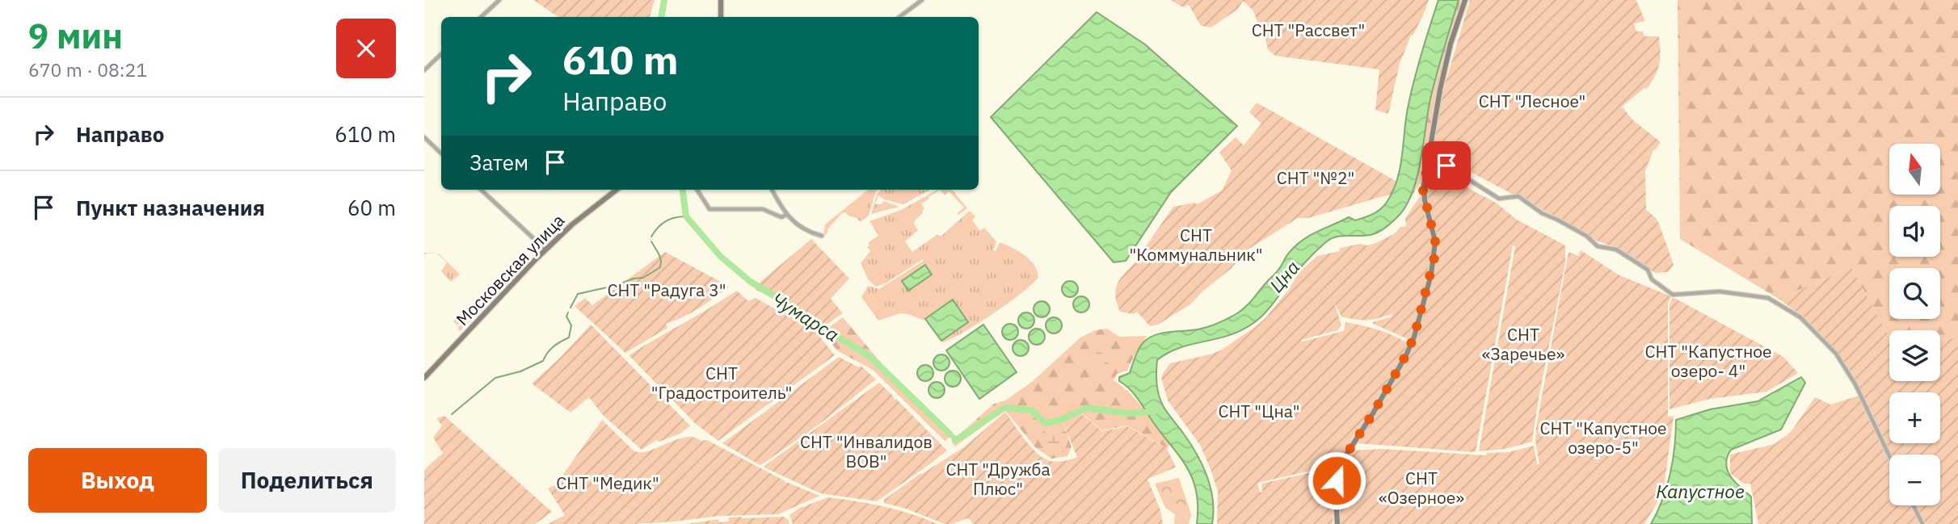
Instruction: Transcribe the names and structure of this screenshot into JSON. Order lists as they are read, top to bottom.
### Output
{
  "streets": {
    "street": ["Московская улица"]
  },
  "water": ["Цна", "Чумарса", "Капустное"],
  "parks": [
    "СНТ \"Рассвет\"",
    "СНТ \"Лесное\"",
    "СНТ \"№2\"",
    "СНТ \"Коммунальник\"",
    "СНТ \"Радуга 3\"",
    "СНТ «Заречье»",
    "СНТ \"Капустное озеро- 4\"",
    "СНТ \"Градостроитель\"",
    "СНТ \"Цна\"",
    "СНТ \"Капустное озеро-5\"",
    "СНТ \"Инвалидов ВОВ\"",
    "СНТ \"Дружба Плюс\"",
    "СНТ «Озерное»",
    "СНТ \"Медик\""
  ],
  "north": "top",
  "page": {
    "heading": ["9 мин", "670 m · 08:21"],
    "turn": ["610 m", "Направо"],
    "list": [
      {
        "name": "Направо",
        "value": "610 m"
      },
      {
        "name": "Пункт назначения",
        "value": "60 m"
      }
    ],
    "then": "Затем",
    "map_buttons": ["+", "−"],
    "buttons": ["Выход", "Поделиться"]
  }
}
